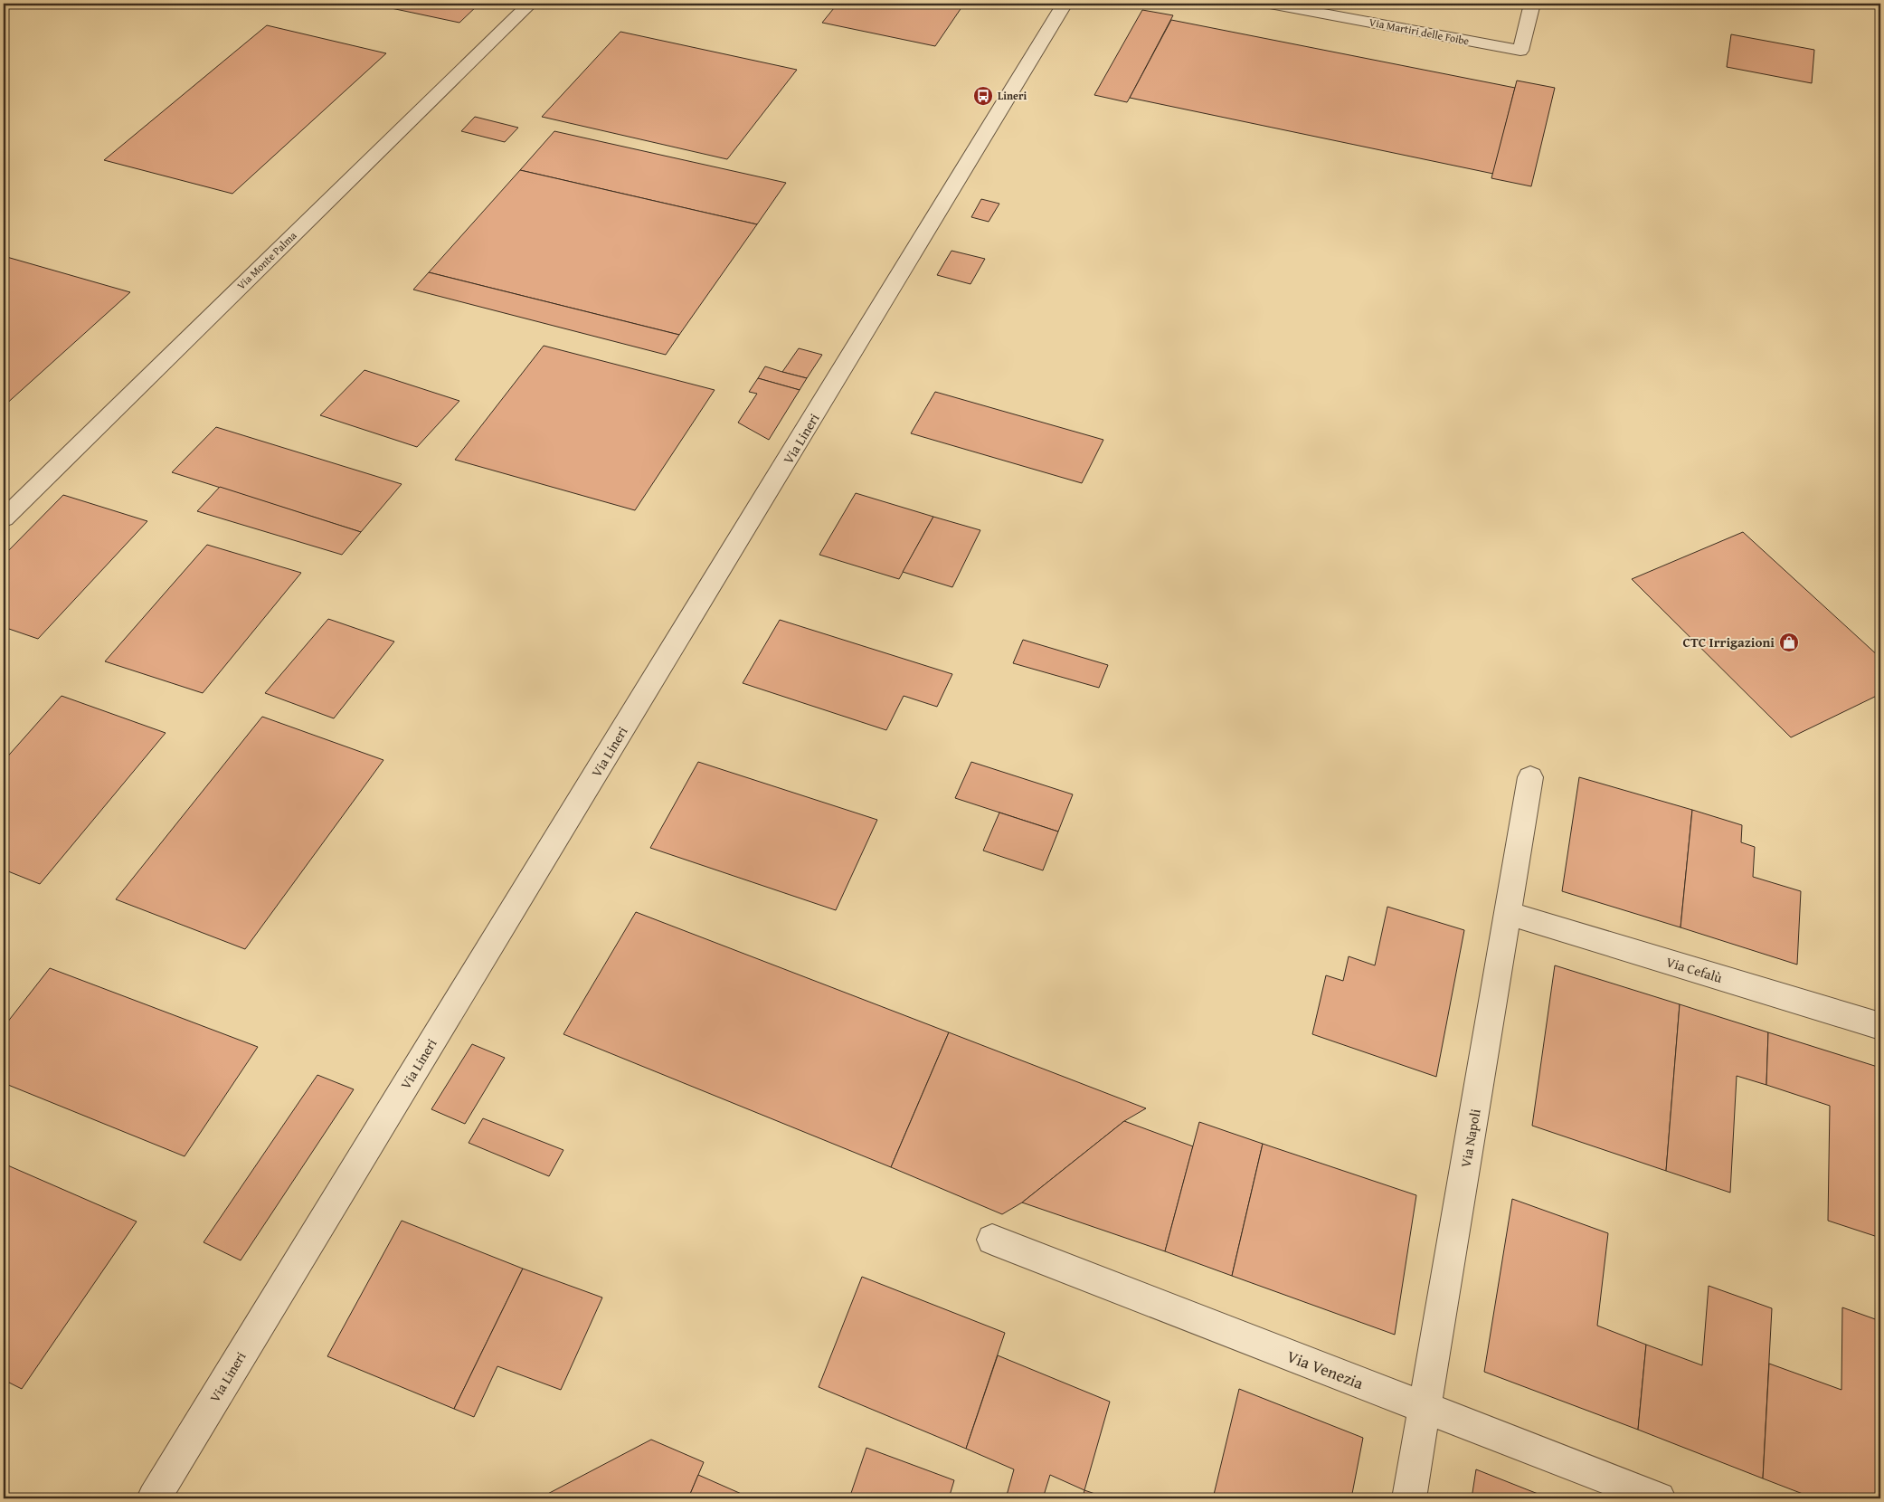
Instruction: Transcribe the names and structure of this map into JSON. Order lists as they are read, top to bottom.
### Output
{
  "streets": {
    "street": [
      "Via Martiri delle Foibe",
      "Via Monte Palma",
      "Via Lineri",
      "Via Cefalù",
      "Via Napoli",
      "Via Venezia"
    ]
  },
  "crossings": [
    ["Via Cefalù", "Via Napoli"],
    ["Via Napoli", "Via Venezia"]
  ],
  "places": {
    "bus stop": ["Lineri"],
    "shop": ["CTC Irrigazioni"]
  }
}
